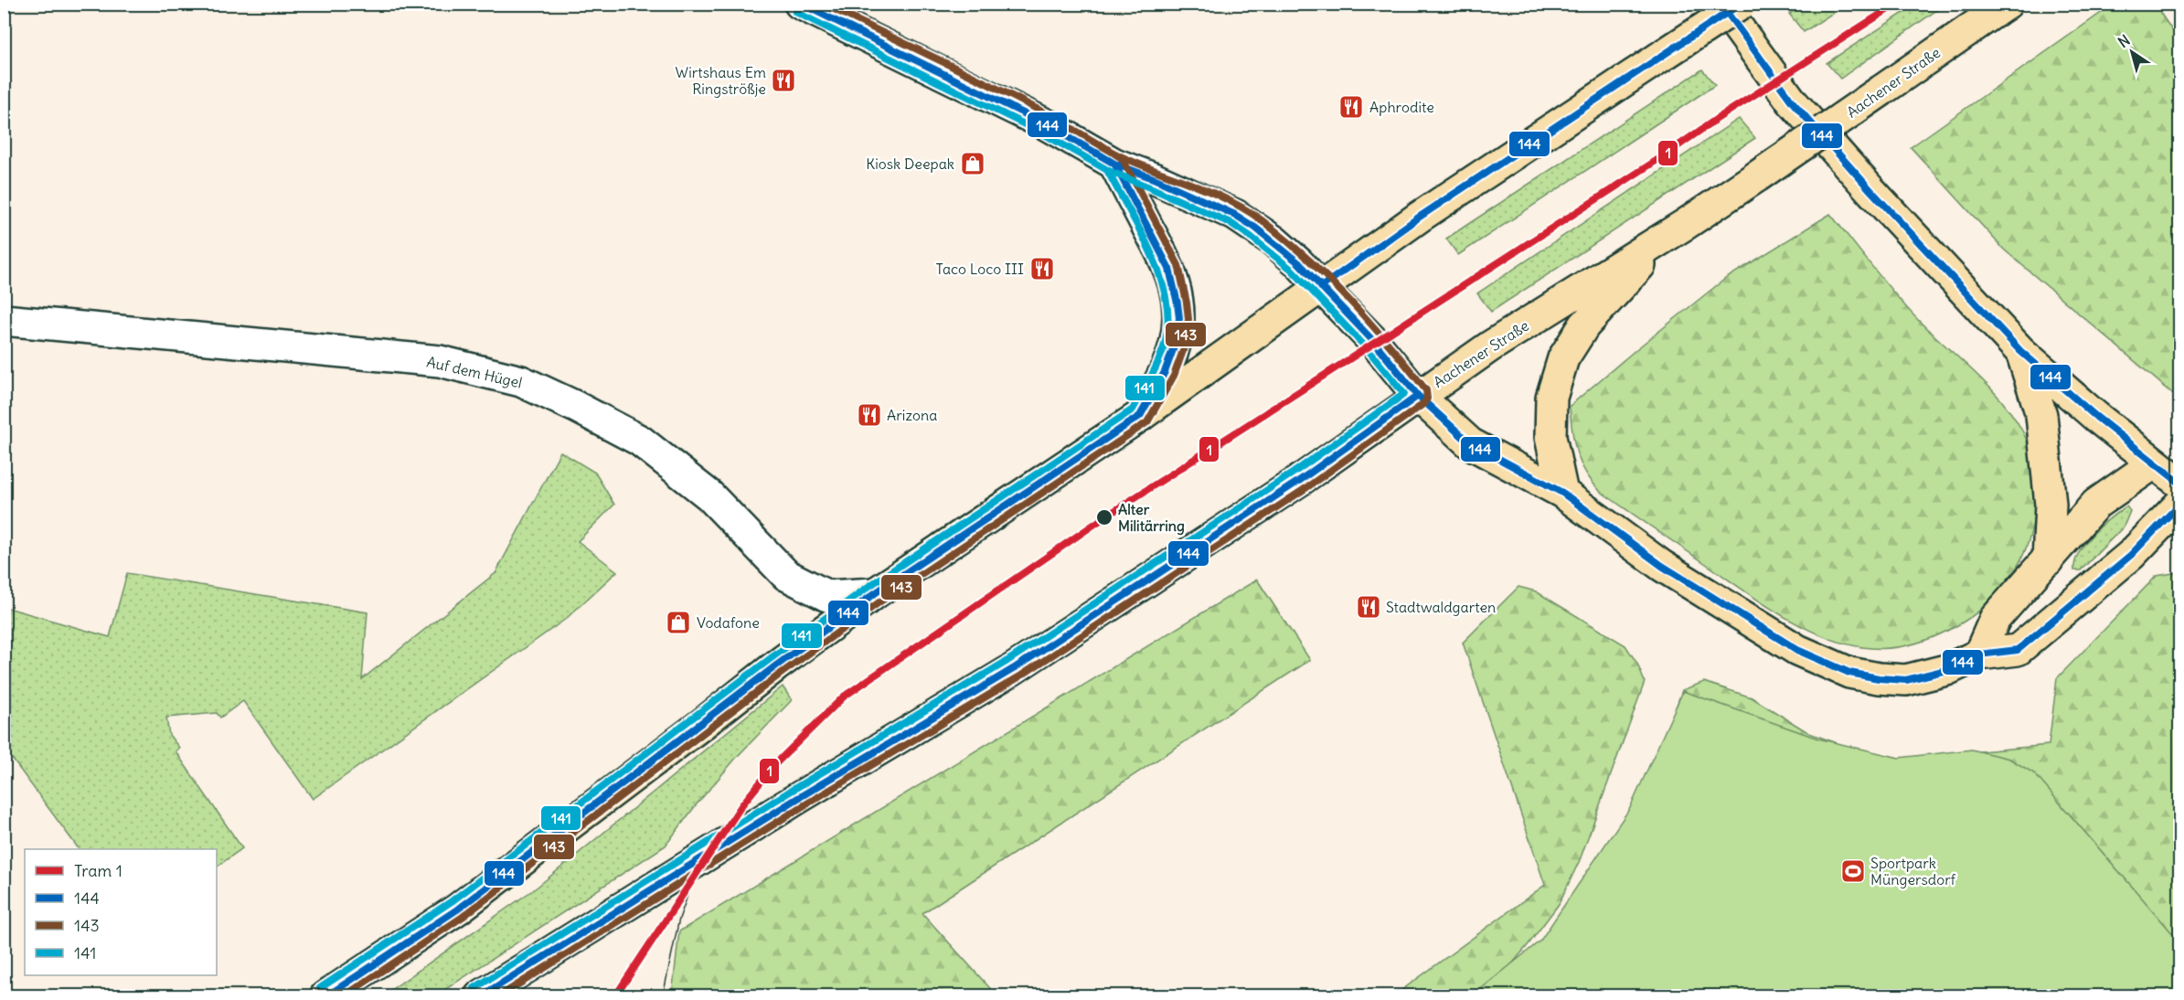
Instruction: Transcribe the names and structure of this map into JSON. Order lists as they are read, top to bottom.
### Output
{
  "streets": {
    "main road": ["Aachener Straße"],
    "street": ["Auf dem Hügel"]
  },
  "places": {
    "restaurant": [
      "Wirtshaus Em Ringströßje",
      "Aphrodite",
      "Taco Loco III",
      "Arizona",
      "Stadtwaldgarten"
    ],
    "shop": ["Kiosk Deepak", "Vodafone"],
    "other": ["Alter Militärring"],
    "sports": ["Sportpark Müngersdorf"]
  },
  "lines": [
    "tram line 1",
    "transit line 144",
    "transit line 143",
    "transit line 141"
  ],
  "legend": [
    "Tram 1",
    "144",
    "143",
    "141"
  ],
  "north": "top left"
}
